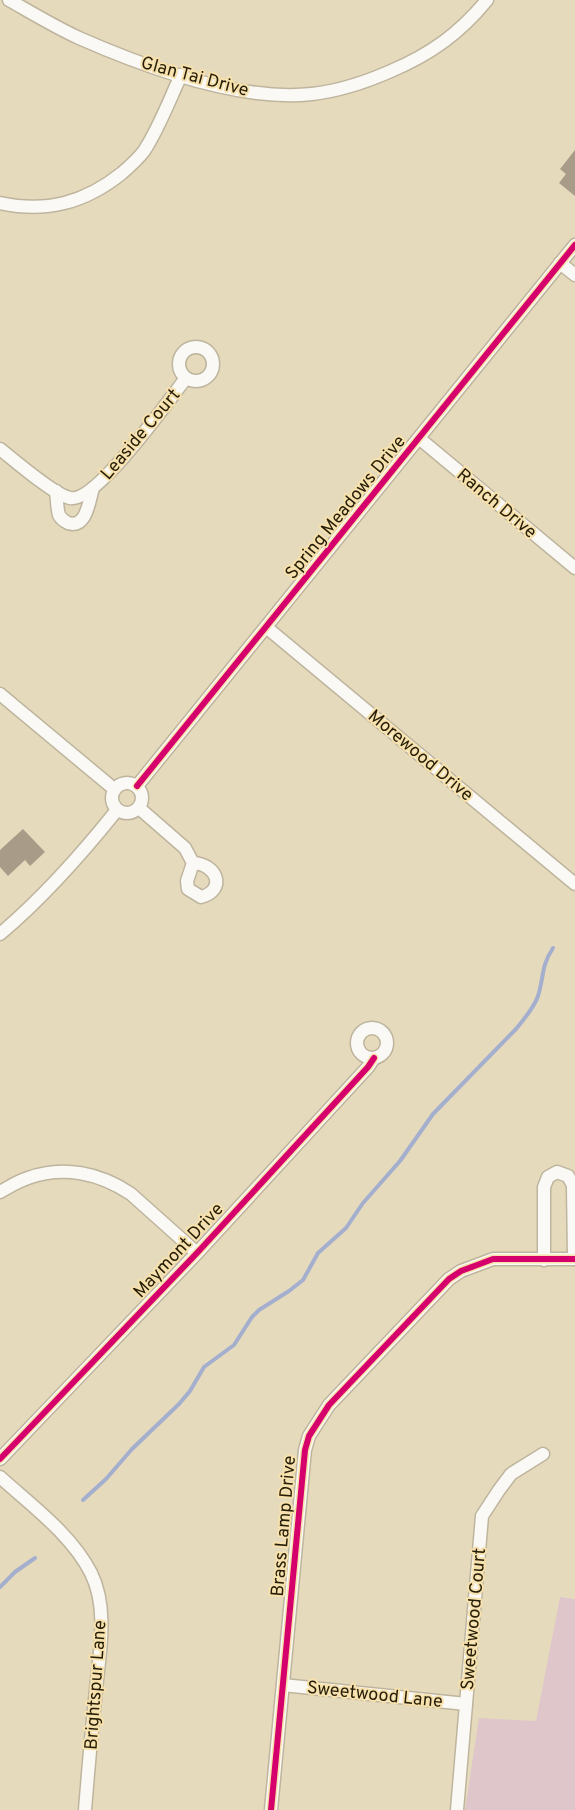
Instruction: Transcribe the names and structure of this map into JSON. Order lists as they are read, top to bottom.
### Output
{
  "streets": {
    "street": [
      "Glan Tai Drive",
      "Leaside Court",
      "Ranch Drive",
      "Spring Meadows Drive",
      "Morewood Drive",
      "Maymont Drive",
      "Brass Lamp Drive",
      "Sweetwood Court",
      "Brightspur Lane",
      "Sweetwood Lane"
    ]
  },
  "crossings": [
    ["Ranch Drive", "Spring Meadows Drive"],
    ["Spring Meadows Drive", "Morewood Drive"],
    ["Brass Lamp Drive", "Sweetwood Lane"],
    ["Sweetwood Court", "Sweetwood Lane"]
  ]
}
